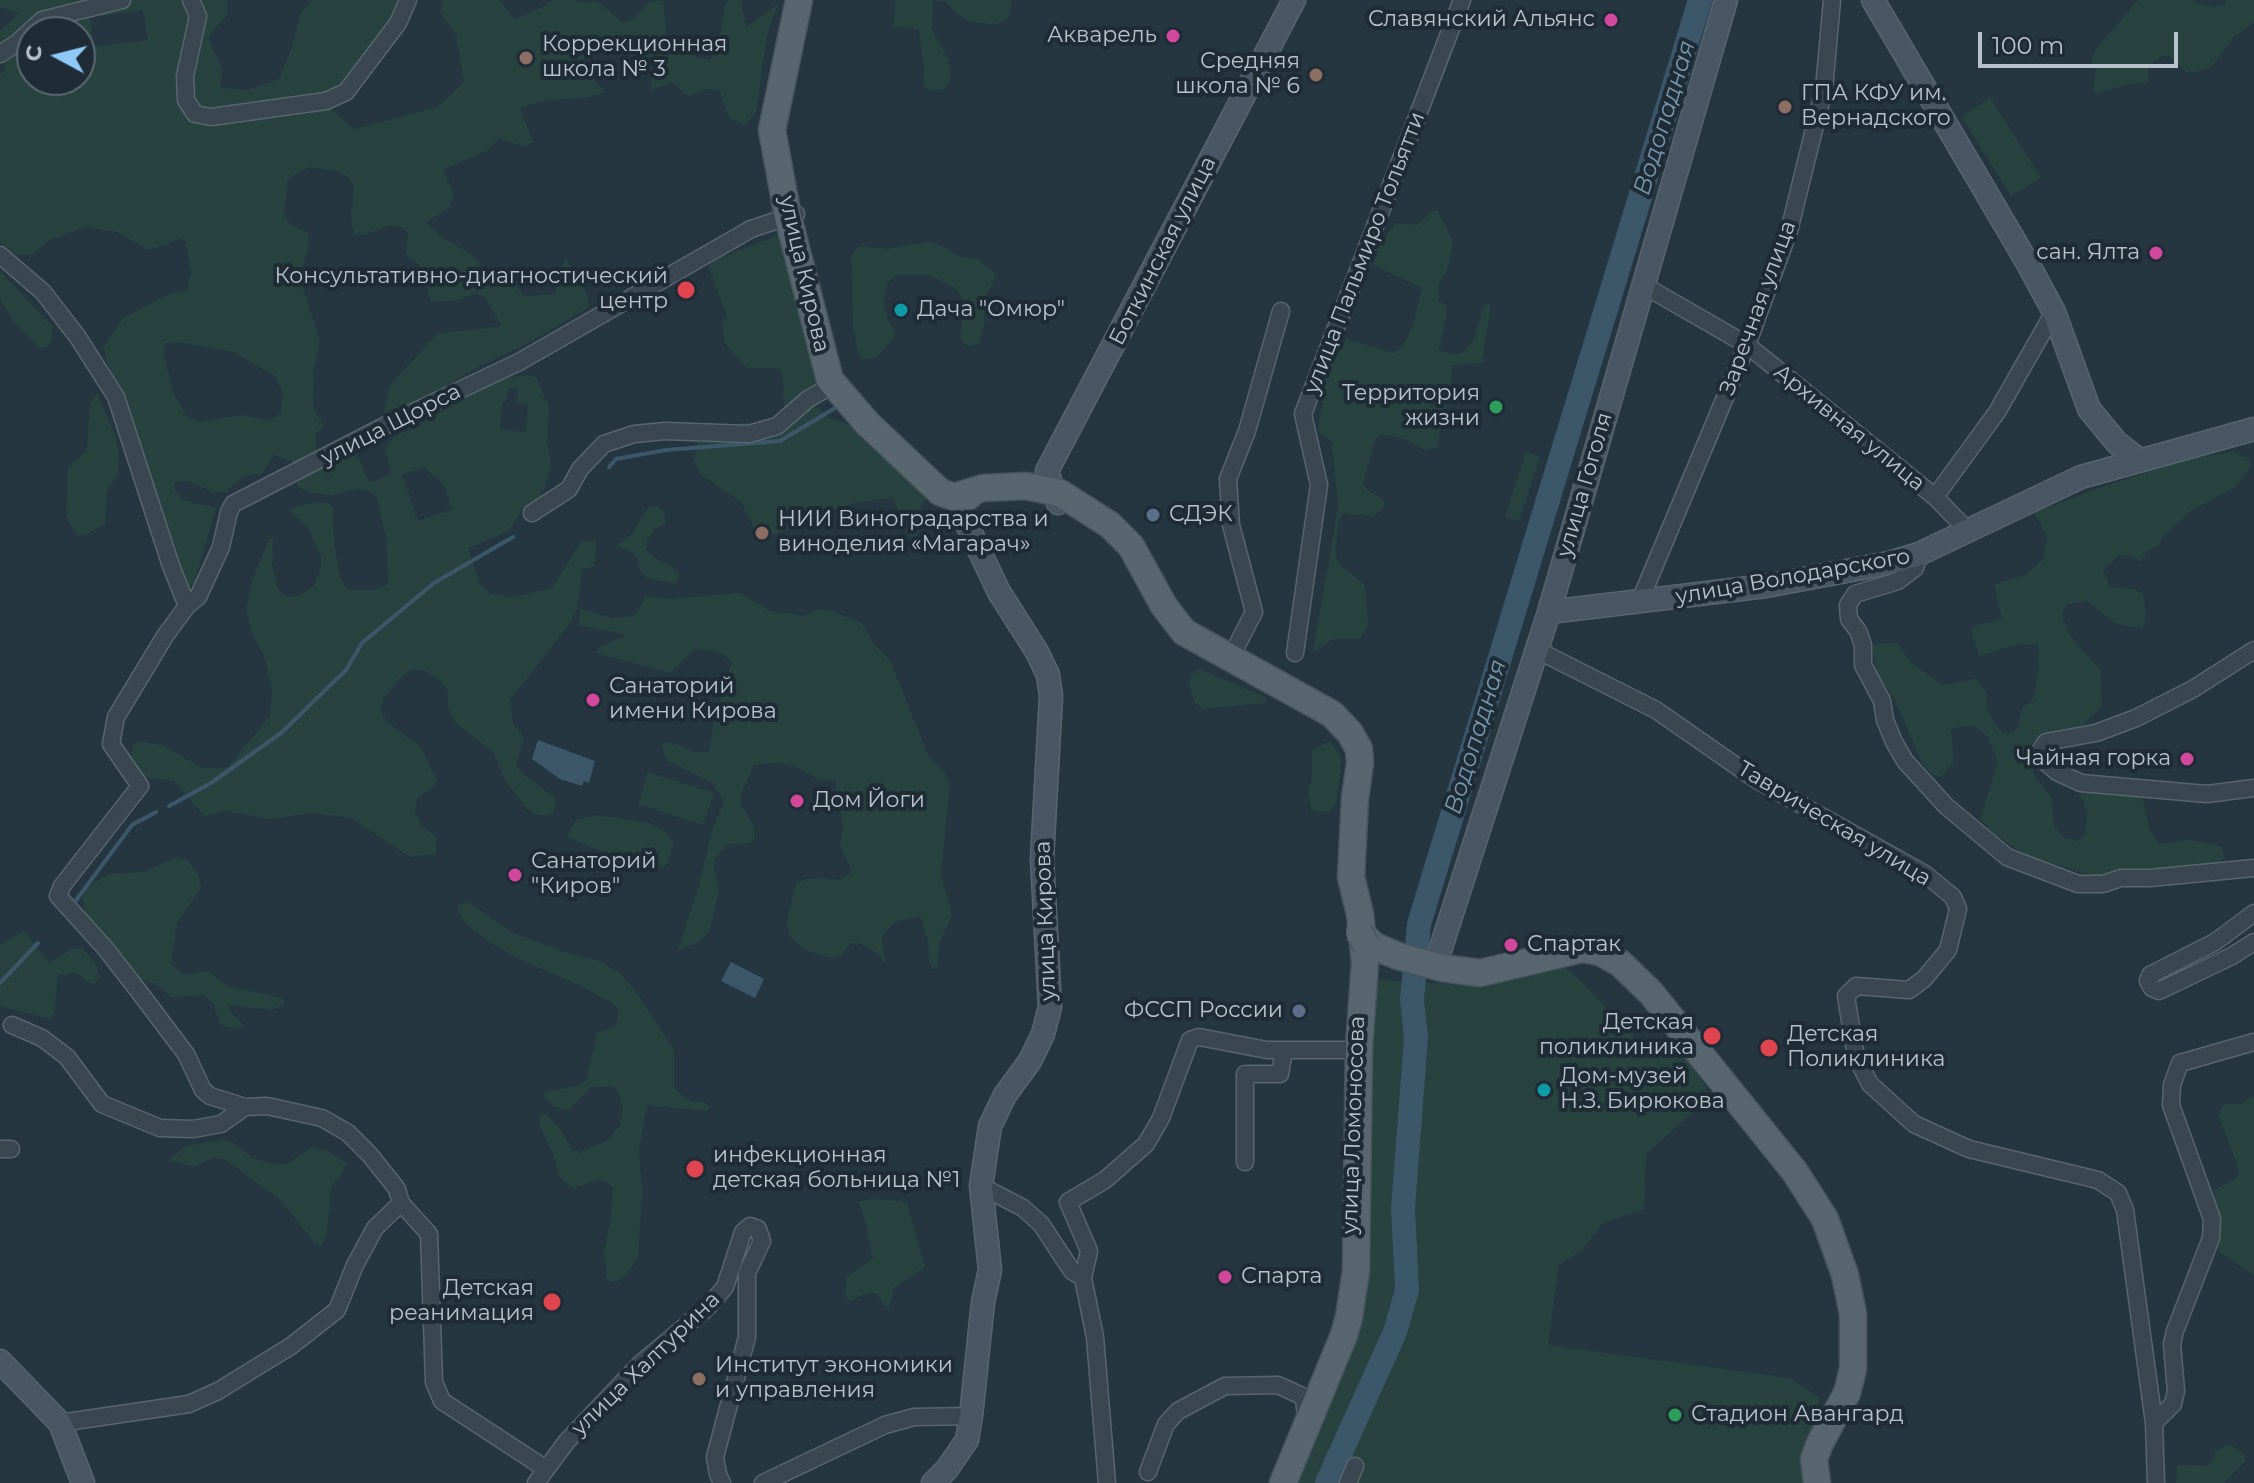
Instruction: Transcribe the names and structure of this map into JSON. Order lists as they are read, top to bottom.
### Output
{
  "streets": {
    "main road": [
      "Боткинская улица",
      "улица Кирова",
      "улица Гоголя",
      "улица Володарского",
      "улица Ломоносова"
    ],
    "street": [
      "улица Пальмиро Тольятти",
      "Заречная улица",
      "улица Щорса",
      "Архивная улица",
      "Таврическая улица",
      "улица Халтурина"
    ]
  },
  "crossings": [
    ["улица Кирова", "улица Щорса"],
    ["Заречная улица", "Архивная улица"],
    ["Заречная улица", "улица Володарского"],
    ["Архивная улица", "улица Гоголя"],
    ["Архивная улица", "улица Володарского"],
    ["улица Гоголя", "улица Володарского"],
    ["улица Гоголя", "Таврическая улица"]
  ],
  "water": ["Водопадная"],
  "places": [
    "Славянский Альянс",
    "Акварель",
    "Коррекционная школа № 3",
    "Средняя школа № 6",
    "ГПА КФУ им. Вернадского",
    "сан. Ялта",
    "Консультативно-диагностический центр",
    "Дача \"Омюр\"",
    "Территория жизни",
    "СДЭК",
    "НИИ Виноградарства и виноделия «Магарач»",
    "Санаторий имени Кирова",
    "Чайная горка",
    "Дом Йоги",
    "Санаторий \"Киров\"",
    "Спартак",
    "ФССП России",
    "Детская поликлиника",
    "Детская Поликлиника",
    "Дом-музей Н.З. Бирюкова",
    "инфекционная детская больница №1",
    "Спарта",
    "Детская реанимация",
    "Институт экономики и управления",
    "Стадион Авангард"
  ],
  "scale_bar": "100 m",
  "north": "left"
}
